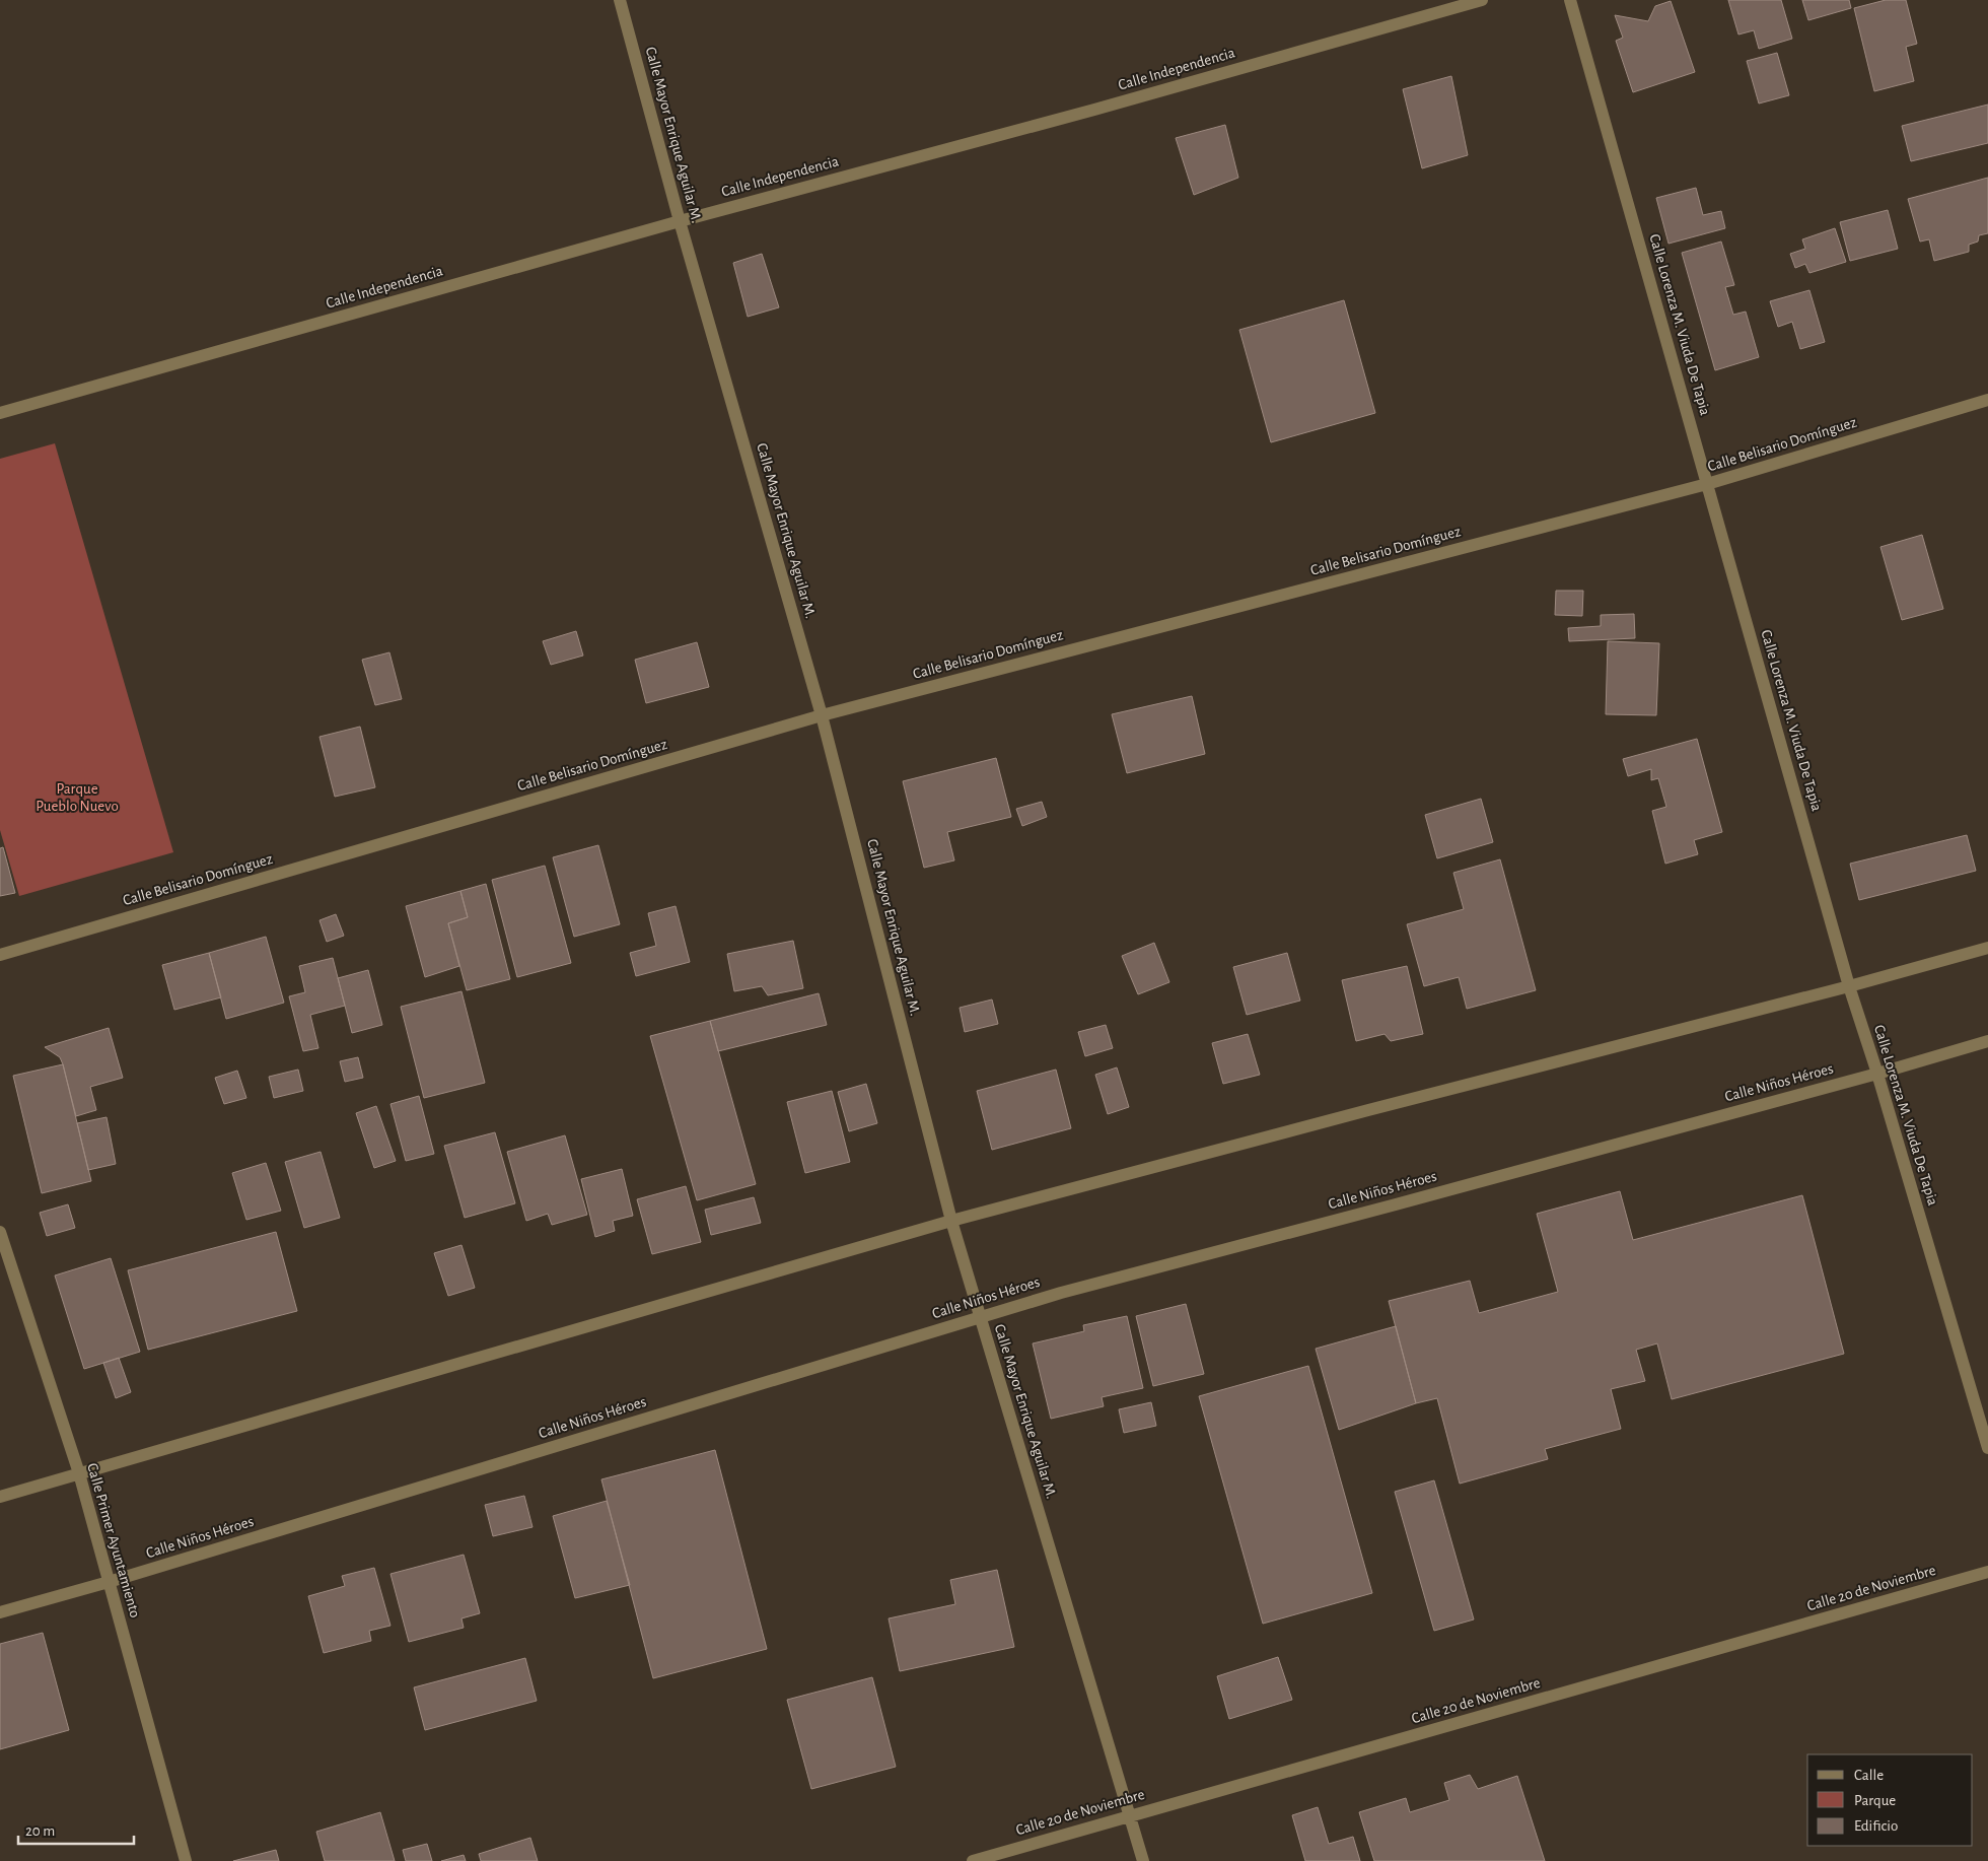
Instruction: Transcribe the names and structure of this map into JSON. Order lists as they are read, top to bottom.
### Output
{
  "streets": {
    "street": [
      "Calle Independencia",
      "Calle Mayor Enrique Aguilar M.",
      "Calle Lorenza M. Viuda De Tapia",
      "Calle Belisario Domínguez",
      "Calle Niños Héroes",
      "Calle Primer Ayuntamiento",
      "Calle 20 de Noviembre"
    ]
  },
  "crossings": [
    ["Calle Independencia", "Calle Mayor Enrique Aguilar M."],
    ["Calle Mayor Enrique Aguilar M.", "Calle Belisario Domínguez"],
    ["Calle Mayor Enrique Aguilar M.", "Calle Niños Héroes"],
    ["Calle Mayor Enrique Aguilar M.", "Calle 20 de Noviembre"],
    ["Calle Lorenza M. Viuda De Tapia", "Calle Belisario Domínguez"],
    ["Calle Lorenza M. Viuda De Tapia", "Calle Niños Héroes"],
    ["Calle Niños Héroes", "Calle Primer Ayuntamiento"]
  ],
  "parks": ["Parque Pueblo Nuevo"],
  "legend": ["Calle", "Parque", "Edificio"],
  "scale_bar": "20 m"
}
